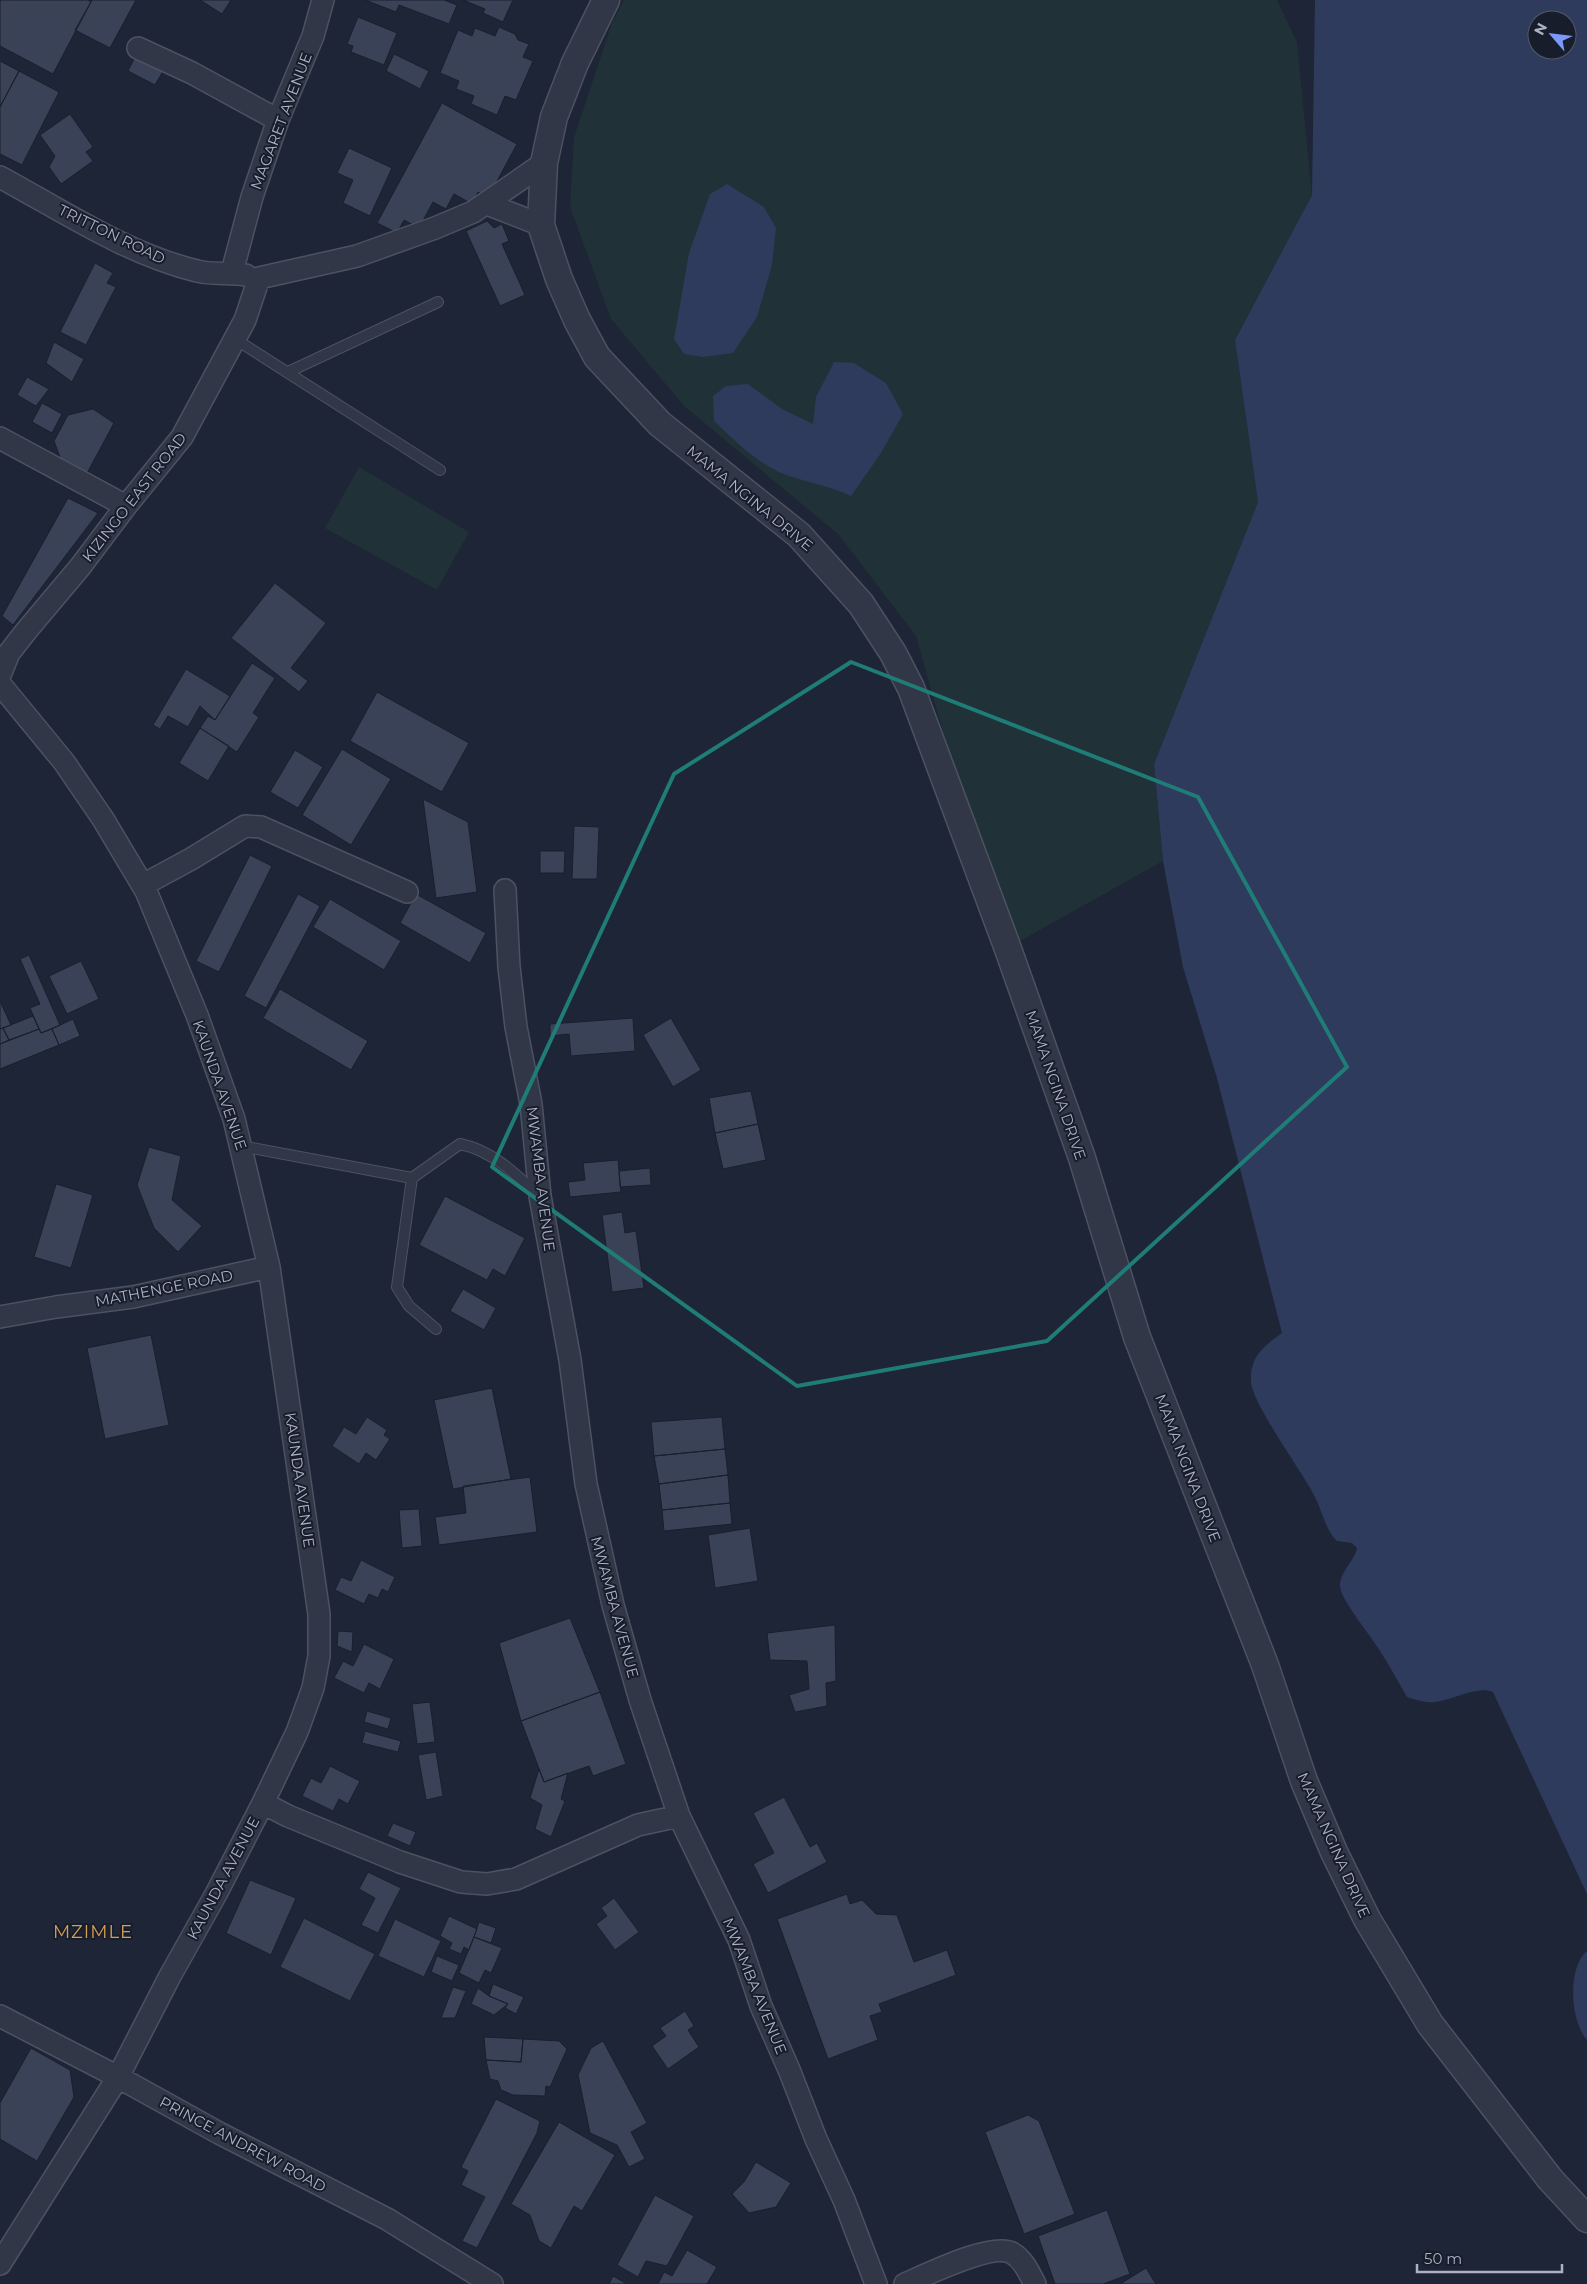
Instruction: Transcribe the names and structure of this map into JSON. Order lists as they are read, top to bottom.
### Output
{
  "streets": {
    "street": [
      "MAGARET AVENUE",
      "TRITTON ROAD",
      "KIZINGO EAST ROAD",
      "MAMA NGINA DRIVE",
      "KAUNDA AVENUE",
      "MWAMBA AVENUE",
      "MATHENGE ROAD",
      "PRINCE ANDREW ROAD"
    ]
  },
  "crossings": [
    ["MAGARET AVENUE", "TRITTON ROAD"],
    ["TRITTON ROAD", "KIZINGO EAST ROAD"],
    ["KIZINGO EAST ROAD", "KAUNDA AVENUE"],
    ["KAUNDA AVENUE", "MATHENGE ROAD"],
    ["KAUNDA AVENUE", "PRINCE ANDREW ROAD"]
  ],
  "districts": ["MZIMLE"],
  "scale_bar": "50 m",
  "north": "top left"
}
